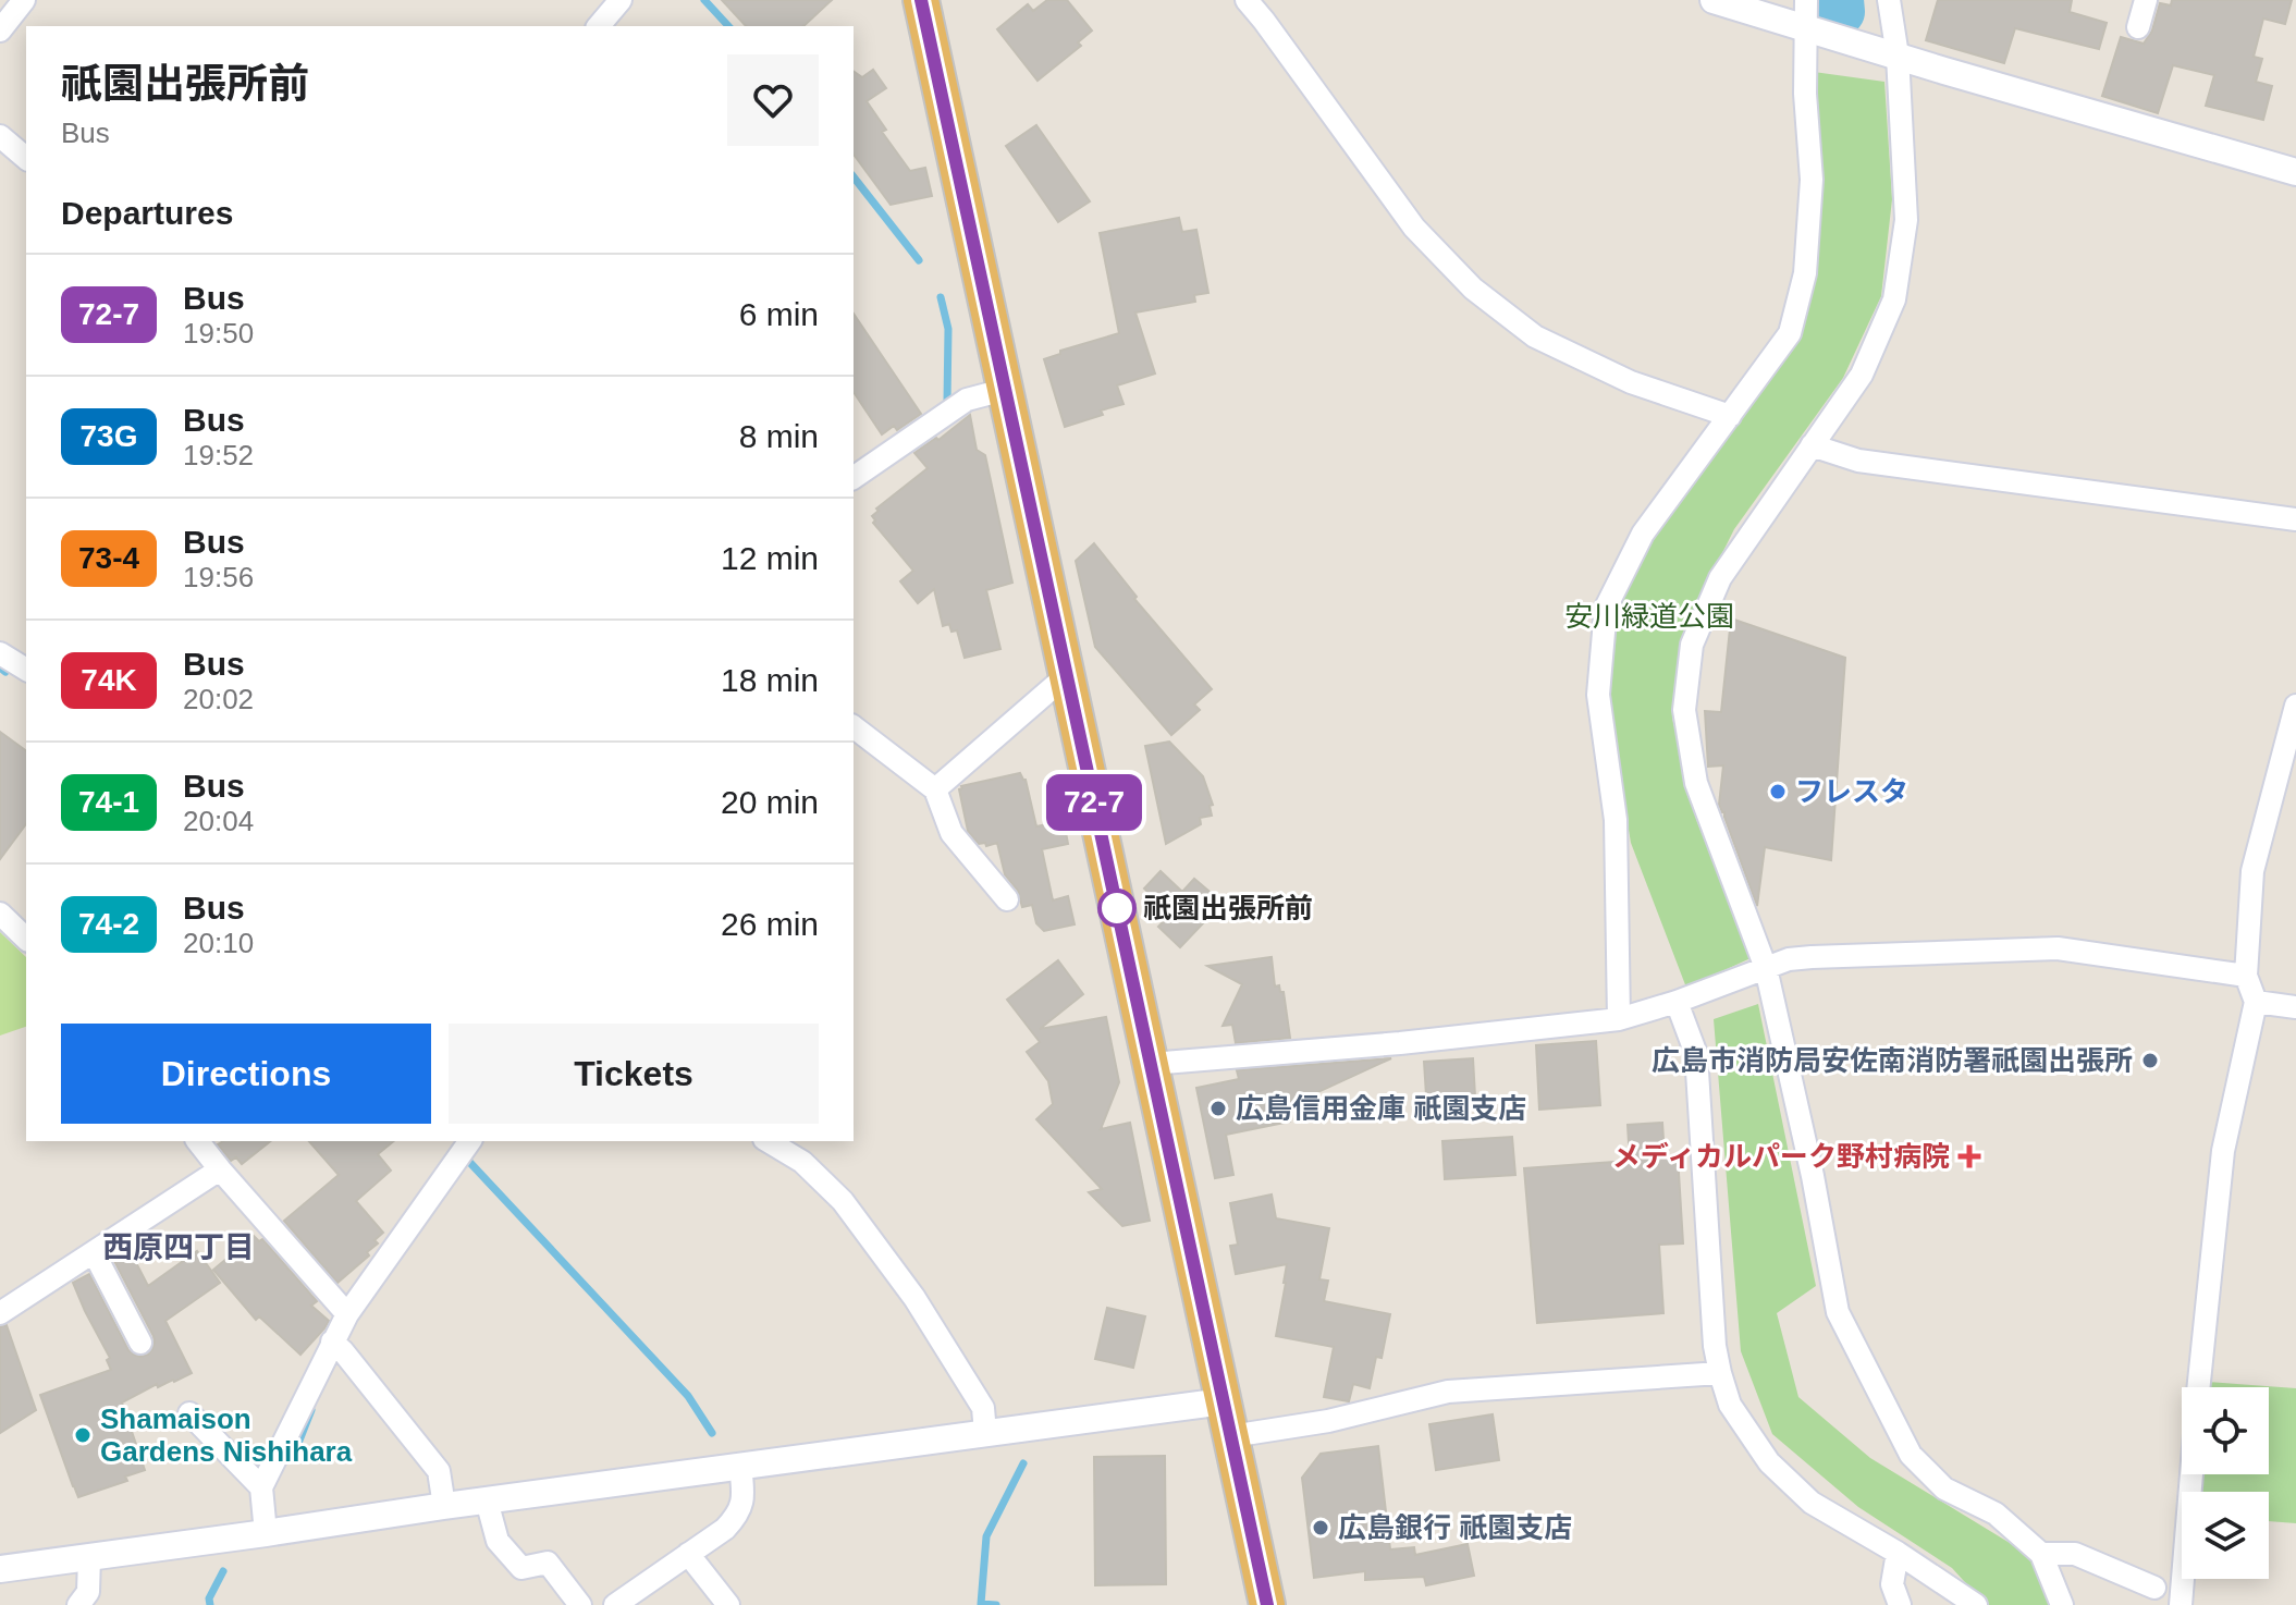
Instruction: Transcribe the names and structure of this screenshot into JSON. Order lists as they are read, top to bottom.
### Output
{
  "districts": ["西原四丁目"],
  "parks": ["安川緑道公園"],
  "places": {
    "other": [
      "フレスタ",
      "祇園出張所前",
      "広島市消防局安佐南消防署祇園出張所",
      "広島信用金庫 祇園支店",
      "Shamaison Gardens Nishihara",
      "広島銀行 祇園支店"
    ],
    "health": ["メディカルパーク野村病院"]
  },
  "lines": ["bus line 72-7"],
  "page": {
    "on_map": "72-7",
    "heading": [
      ["祇園出張所前", "Bus"],
      "Departures"
    ],
    "list": [
      {
        "mark": "72-7",
        "name": "Bus",
        "note": "19:50",
        "value": "6 min"
      },
      {
        "mark": "73G",
        "name": "Bus",
        "note": "19:52",
        "value": "8 min"
      },
      {
        "mark": "73-4",
        "name": "Bus",
        "note": "19:56",
        "value": "12 min"
      },
      {
        "mark": "74K",
        "name": "Bus",
        "note": "20:02",
        "value": "18 min"
      },
      {
        "mark": "74-1",
        "name": "Bus",
        "note": "20:04",
        "value": "20 min"
      },
      {
        "mark": "74-2",
        "name": "Bus",
        "note": "20:10",
        "value": "26 min"
      }
    ],
    "buttons": ["Directions", "Tickets"]
  }
}
